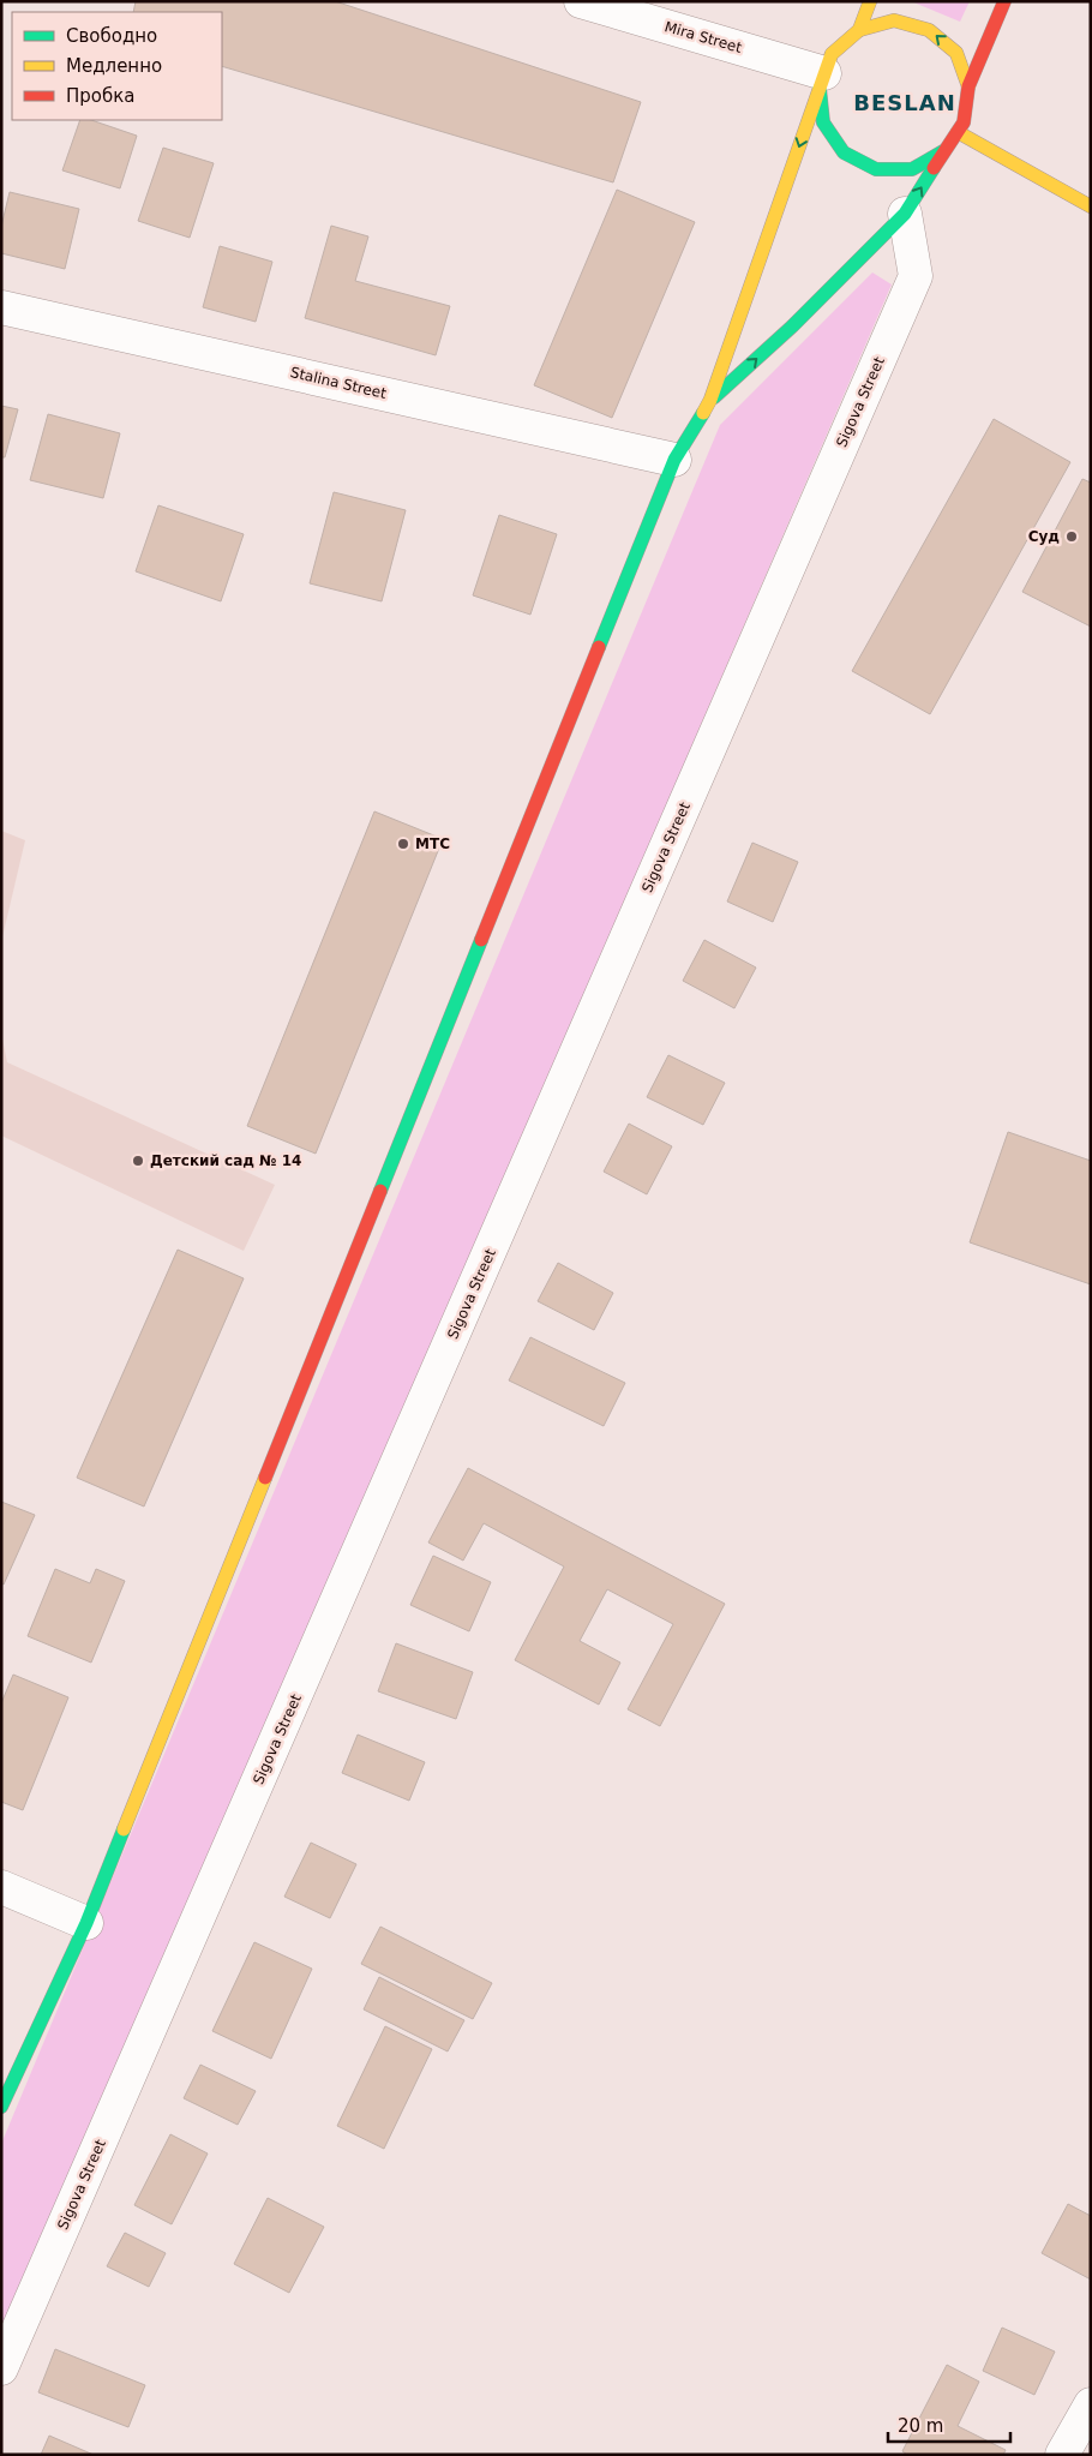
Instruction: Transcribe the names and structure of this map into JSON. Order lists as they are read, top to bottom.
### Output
{
  "streets": {
    "street": ["Mira Street", "Stalina Street", "Sigova Street"]
  },
  "districts": ["BESLAN"],
  "places": ["Суд", "МТС", "Детский сад № 14"],
  "legend": ["Свободно", "Медленно", "Пробка"],
  "scale_bar": "20 m"
}
